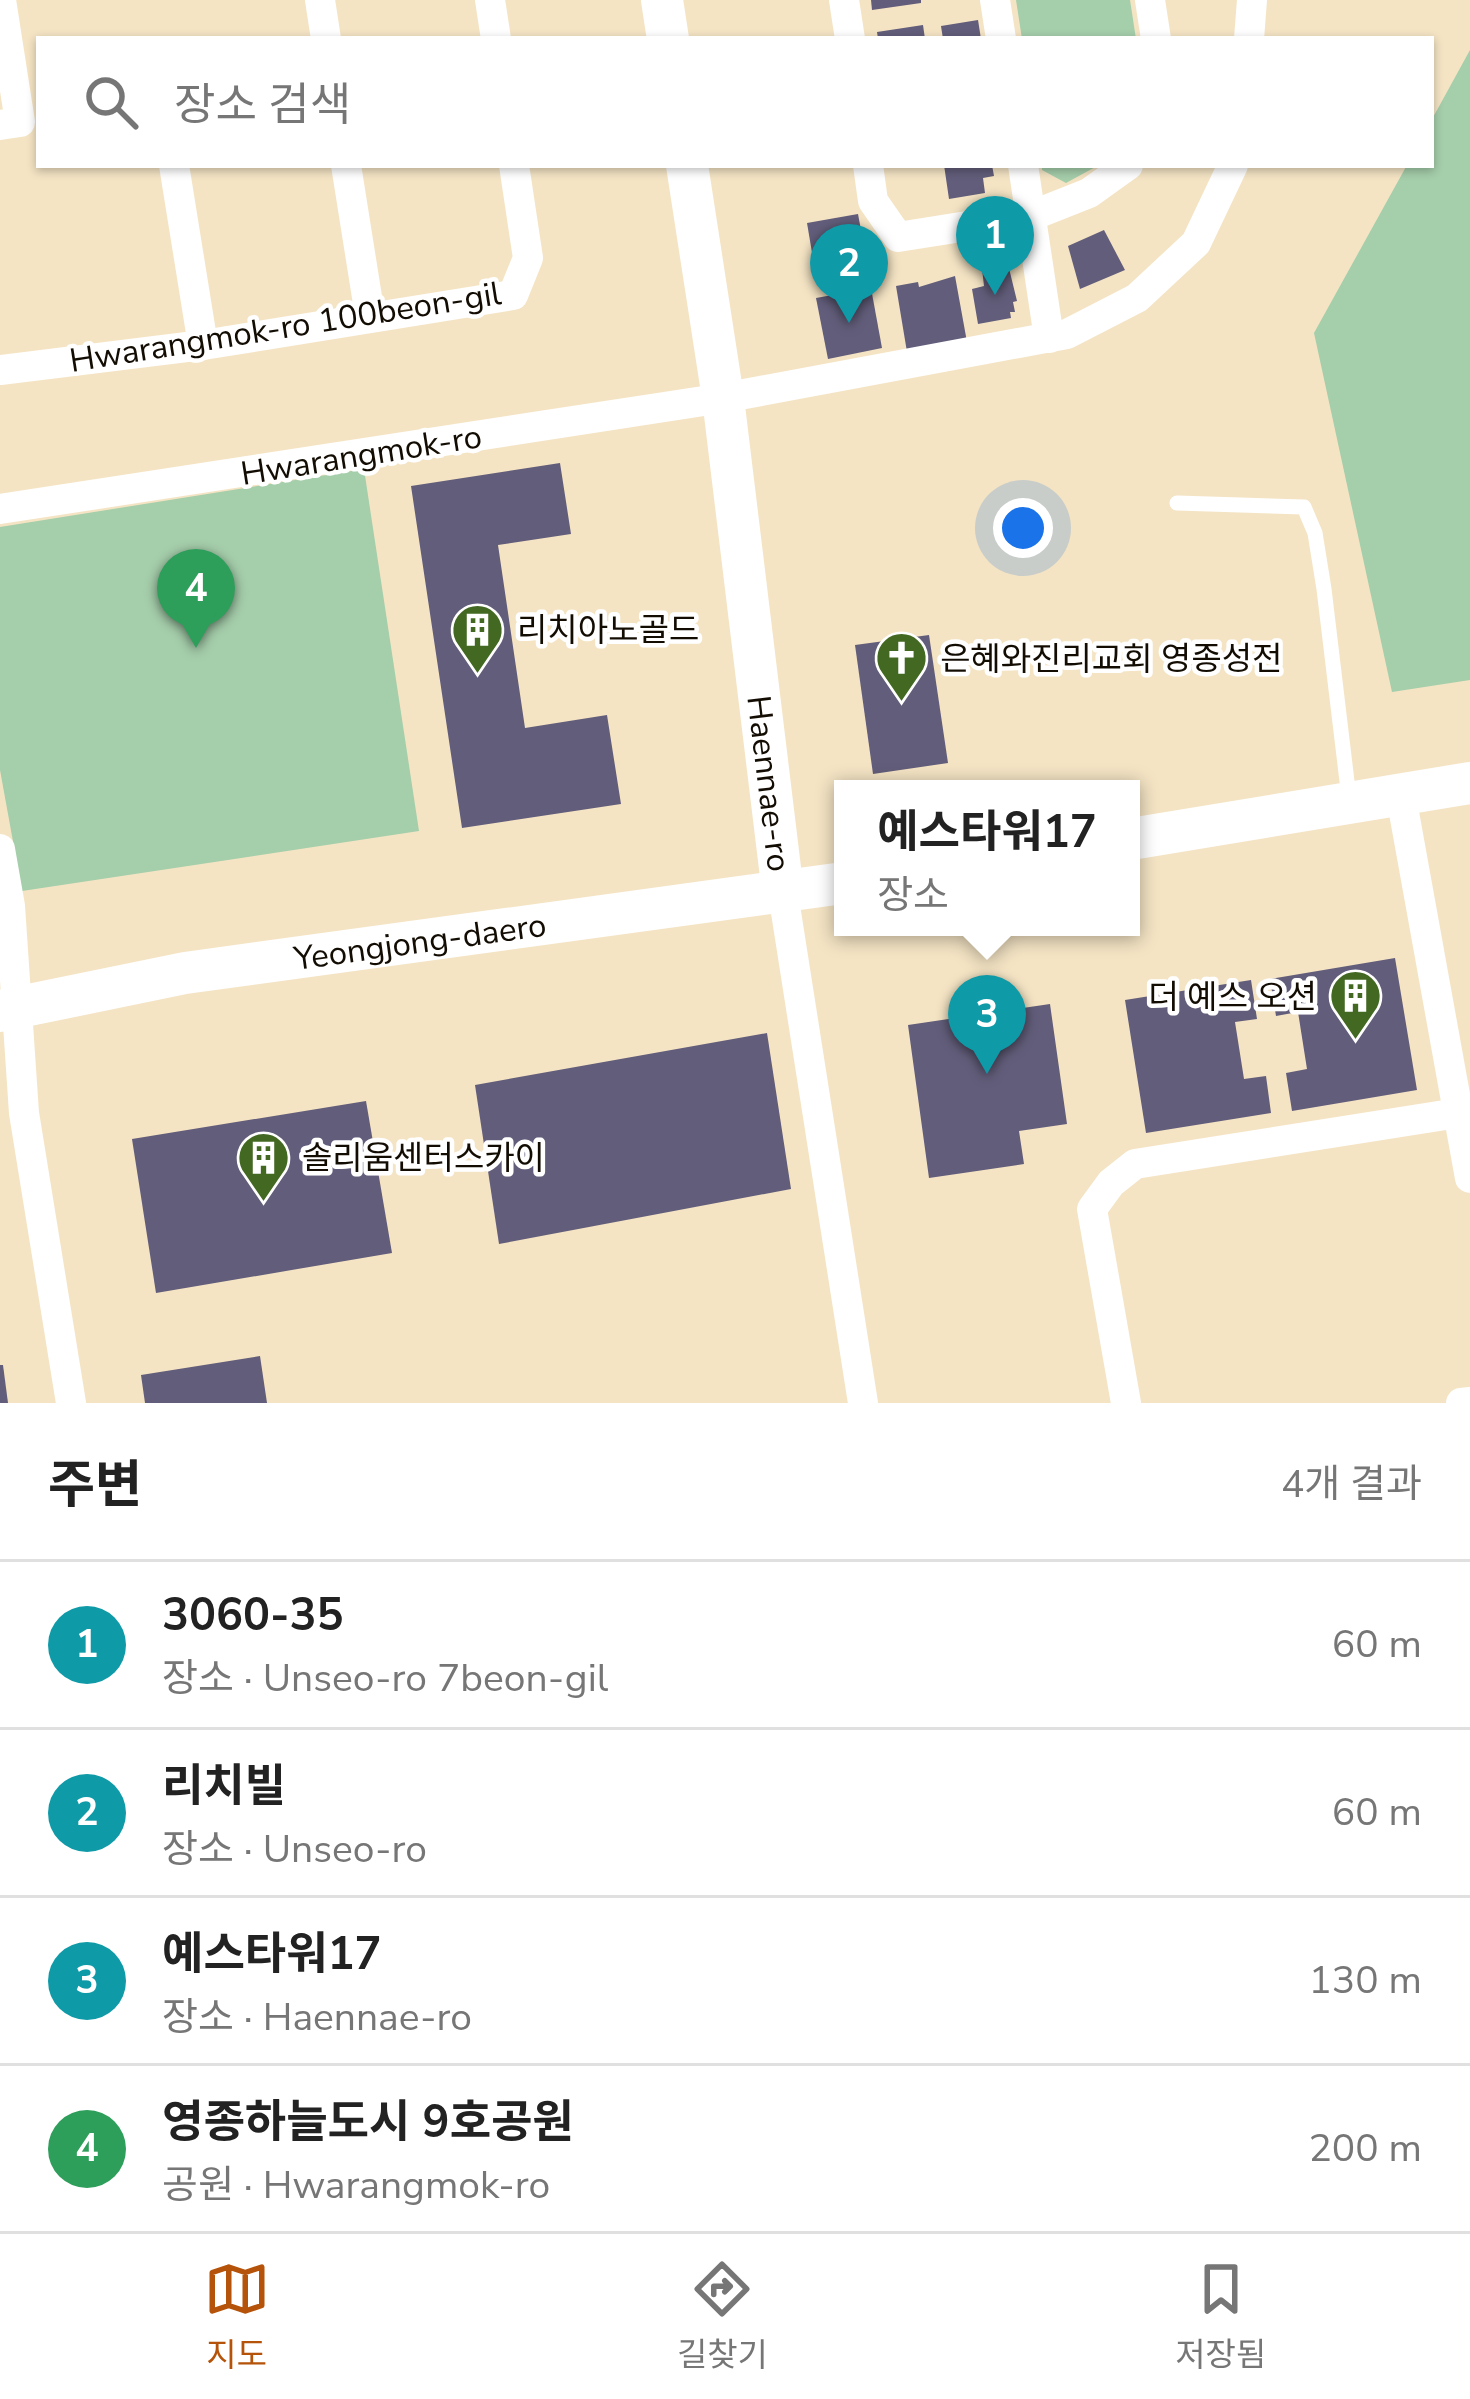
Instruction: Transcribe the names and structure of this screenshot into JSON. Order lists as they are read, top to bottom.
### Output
{
  "streets": {
    "main road": ["Haennae-ro", "Yeongjong-daero"],
    "street": ["Hwarangmok-ro 100beon-gil", "Hwarangmok-ro"]
  },
  "crossings": [
    ["Hwarangmok-ro", "Haennae-ro"],
    ["Haennae-ro", "Yeongjong-daero"]
  ],
  "places": {
    "building": ["리치아노골드", "더 예스 오션", "솔리움센터스카이"],
    "church": ["은혜와진리교회 영종성전"]
  },
  "page": {
    "search": "장소 검색",
    "pins": [
      "1",
      "2",
      "4",
      "3"
    ],
    "popup": ["예스타워17", "장소"],
    "heading": ["주변", "4개 결과"],
    "list": [
      {
        "mark": "1",
        "name": "3060-35",
        "note": "장소 · Unseo-ro 7beon-gil",
        "value": "60 m"
      },
      {
        "mark": "2",
        "name": "리치빌",
        "note": "장소 · Unseo-ro",
        "value": "60 m"
      },
      {
        "mark": "3",
        "name": "예스타워17",
        "note": "장소 · Haennae-ro",
        "value": "130 m"
      },
      {
        "mark": "4",
        "name": "영종하늘도시 9호공원",
        "note": "공원 · Hwarangmok-ro",
        "value": "200 m"
      }
    ],
    "nav": ["지도", "길찾기", "저장됨"]
  }
}
